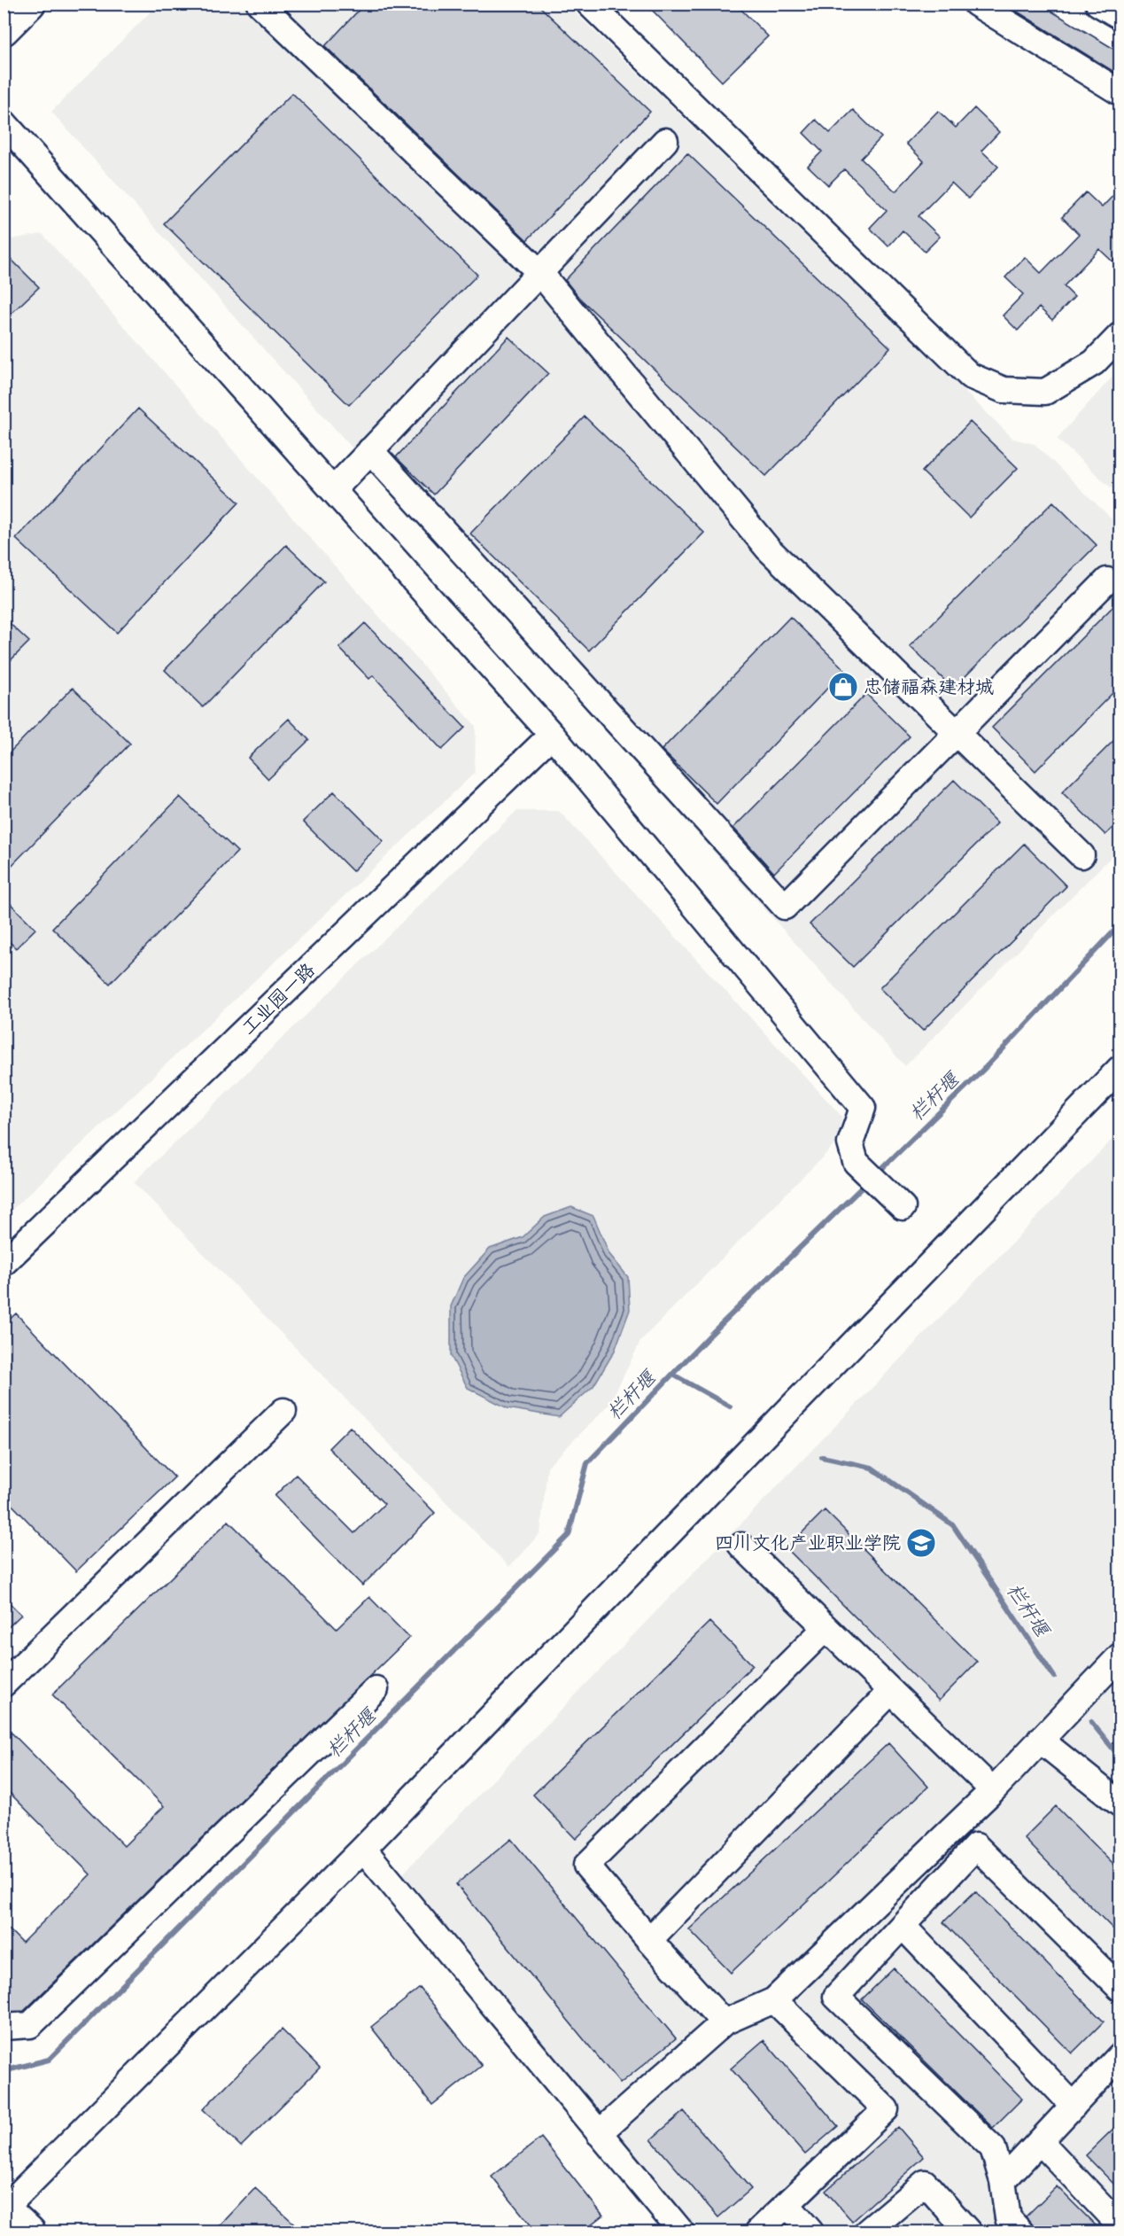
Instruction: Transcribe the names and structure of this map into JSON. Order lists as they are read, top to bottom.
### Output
{
  "streets": {
    "street": ["工业园一路"]
  },
  "water": ["栏杆堰"],
  "places": {
    "shop": ["忠储福森建材城"],
    "school or university": ["四川文化产业职业学院"]
  }
}
